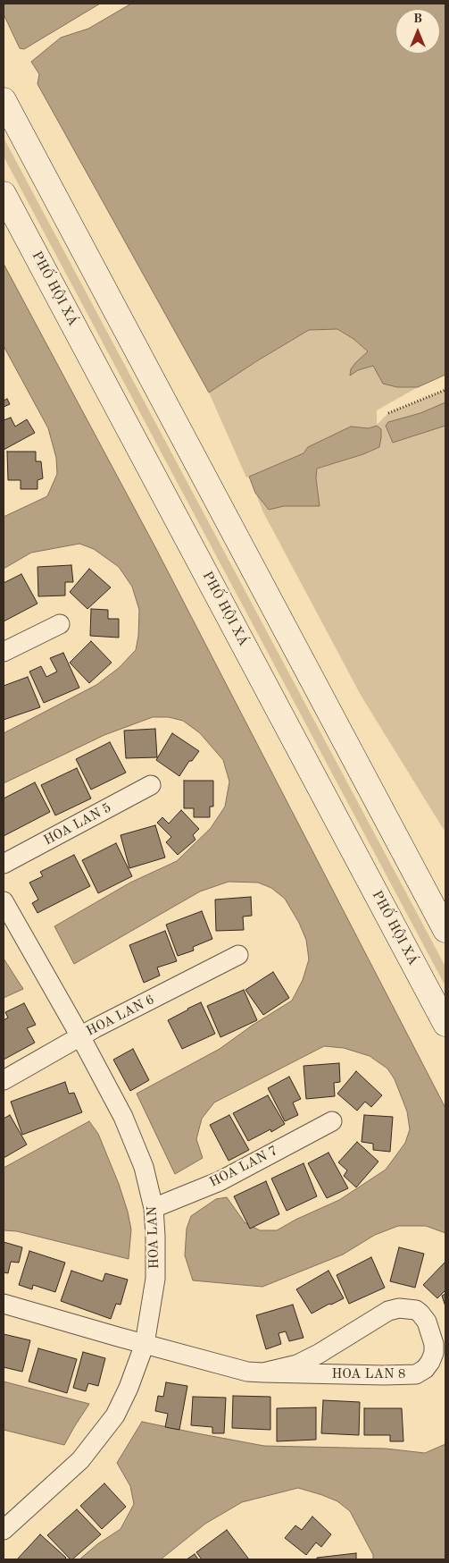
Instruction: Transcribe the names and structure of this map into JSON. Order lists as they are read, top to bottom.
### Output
{
  "streets": {
    "main road": ["PHỐ HỘI XÁ"],
    "street": [
      "HOA LAN 5",
      "HOA LAN 6",
      "HOA LAN 7",
      "HOA LAN",
      "HOA LAN 8"
    ]
  },
  "crossings": [
    ["HOA LAN 6", "HOA LAN"],
    ["HOA LAN 7", "HOA LAN"],
    ["HOA LAN", "HOA LAN 8"]
  ],
  "north": "top"
}
